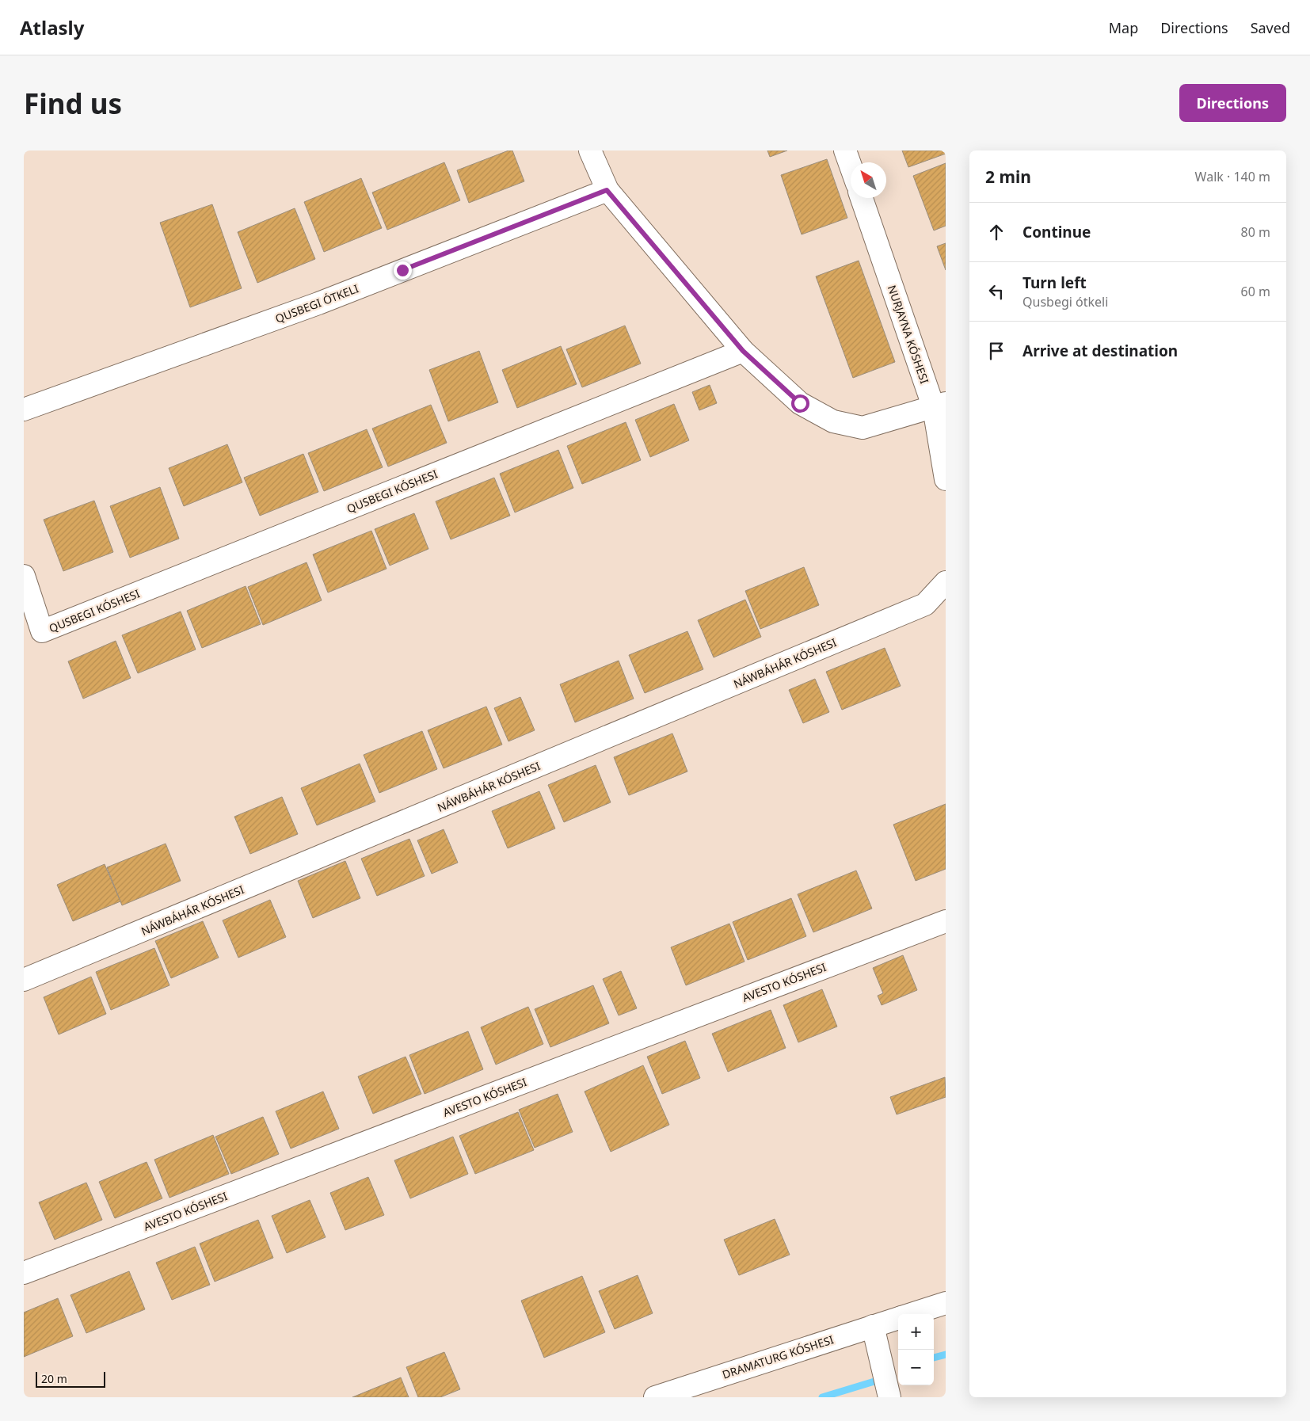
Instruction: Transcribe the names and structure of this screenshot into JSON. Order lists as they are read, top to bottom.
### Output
{
  "streets": {
    "street": [
      "QUSBEGI ÓTKELI",
      "NURJAYNA KÓSHESI",
      "QUSBEGI KÓSHESI",
      "NÁWBÁHÁR KÓSHESI",
      "AVESTO KÓSHESI",
      "DRAMATURG KÓSHESI"
    ]
  },
  "scale_bar": "20 m",
  "north": "top left",
  "page": {
    "header": "Atlasly",
    "nav": ["Map", "Directions", "Saved"],
    "buttons": "Directions",
    "title": "Find us",
    "heading": ["2 min", "Walk · 140 m"],
    "list": [
      ["Continue", "80 m"],
      ["Turn left", "Qusbegi ótkeli", "60 m"],
      "Arrive at destination"
    ],
    "map_buttons": ["+", "−"],
    "scale": "20 m"
  }
}
